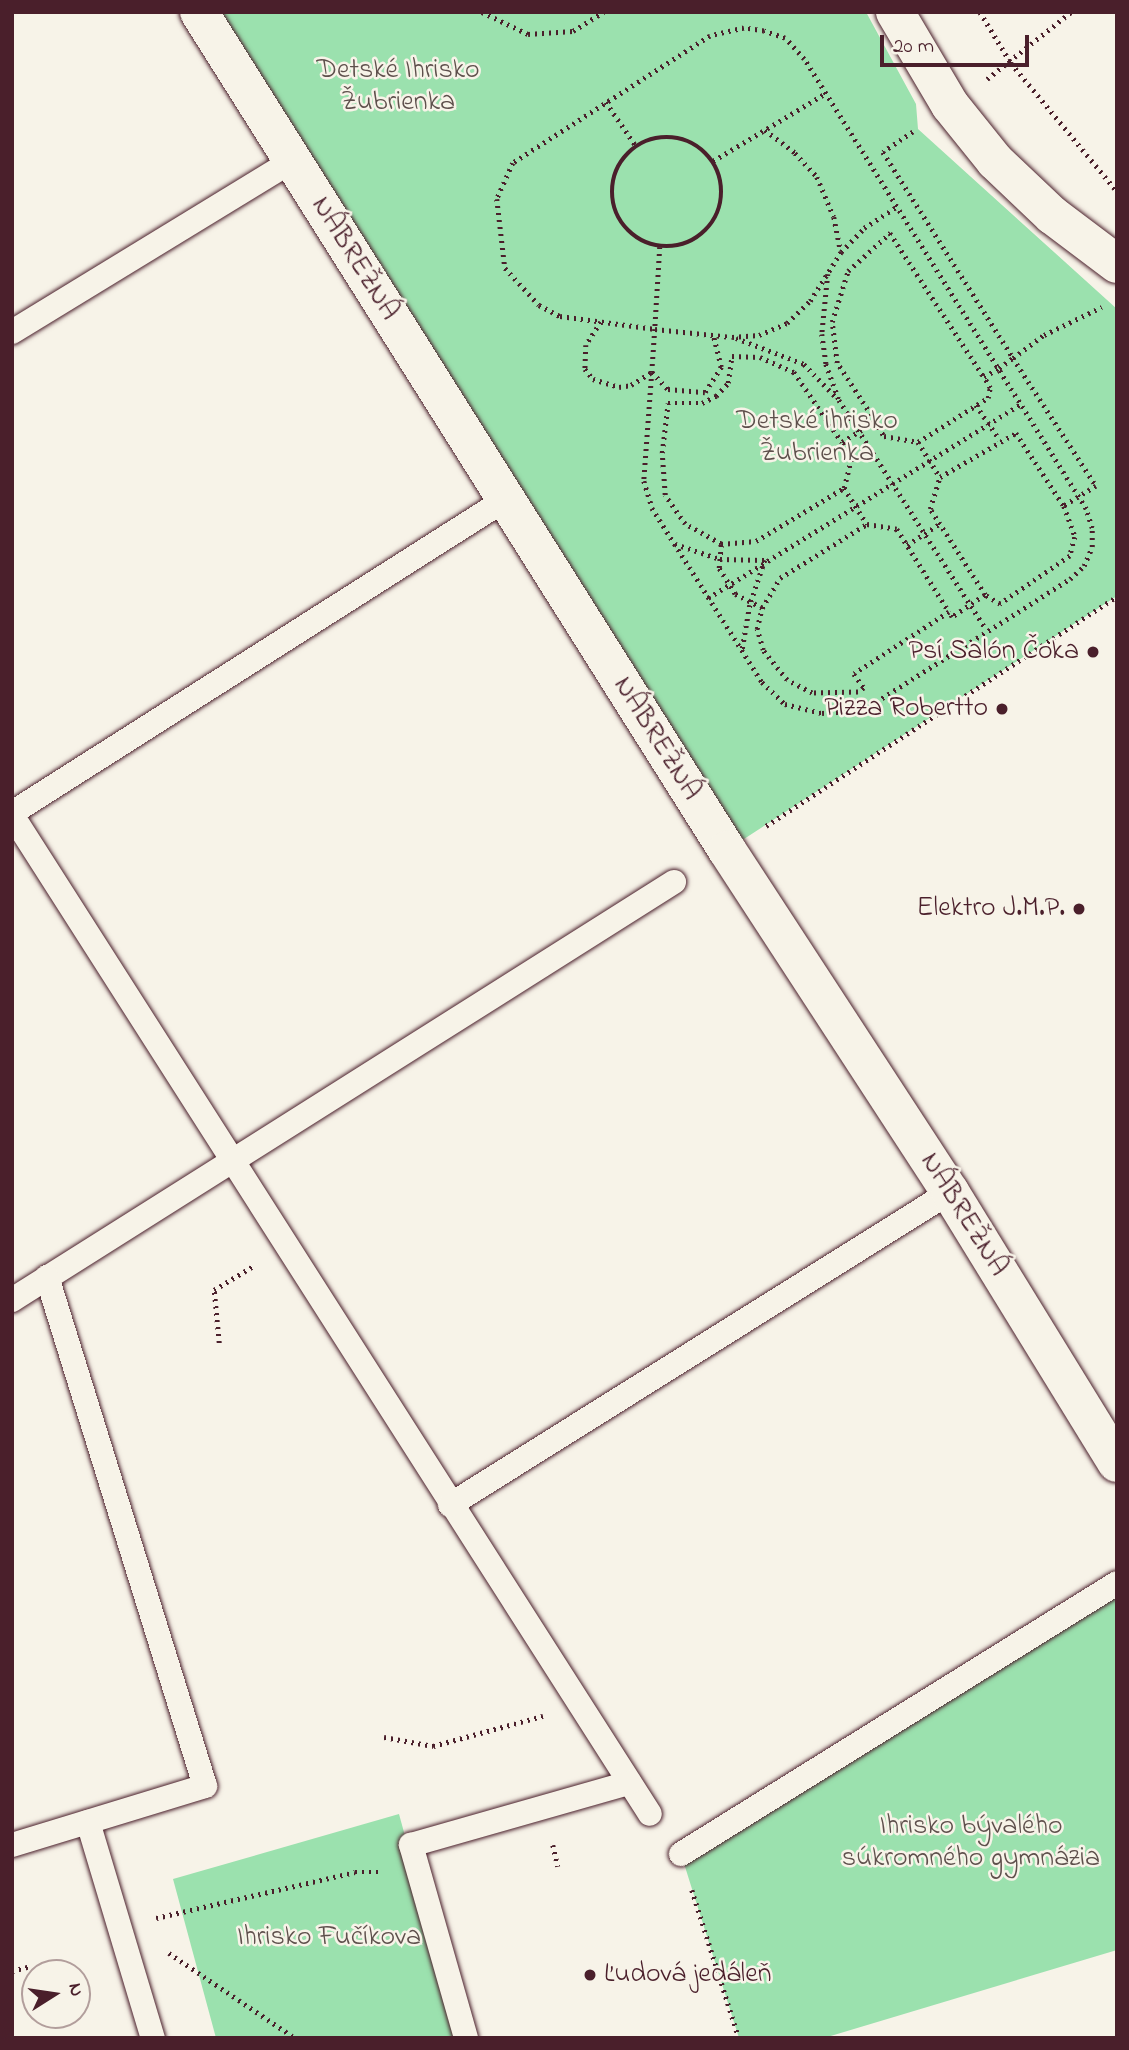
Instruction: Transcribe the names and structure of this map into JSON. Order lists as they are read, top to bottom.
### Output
{
  "streets": {
    "street": ["NÁBREŽNÁ"]
  },
  "parks": [
    "Detské Ihrisko Žubrienka",
    "Detské ihrisko Žubrienka",
    "Ihrisko bývalého súkromného gymnázia",
    "Ihrisko Fučíkova"
  ],
  "places": [
    "Psí Salón Čoka",
    "Pizza Robertto",
    "Elektro J.M.P.",
    "Ľudová jedáleň"
  ],
  "scale_bar": "20 m",
  "north": "right"
}
